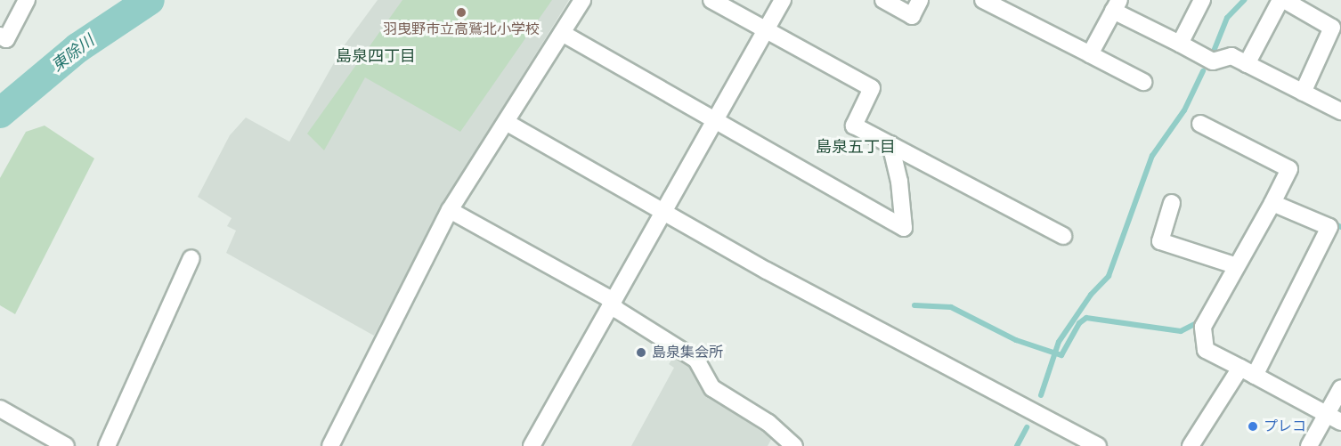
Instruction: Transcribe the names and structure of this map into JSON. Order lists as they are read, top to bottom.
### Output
{
  "districts": ["島泉四丁目", "島泉五丁目"],
  "water": ["東除川"],
  "places": ["羽曳野市立高鷲北小学校", "島泉集会所", "プレコ"]
}
